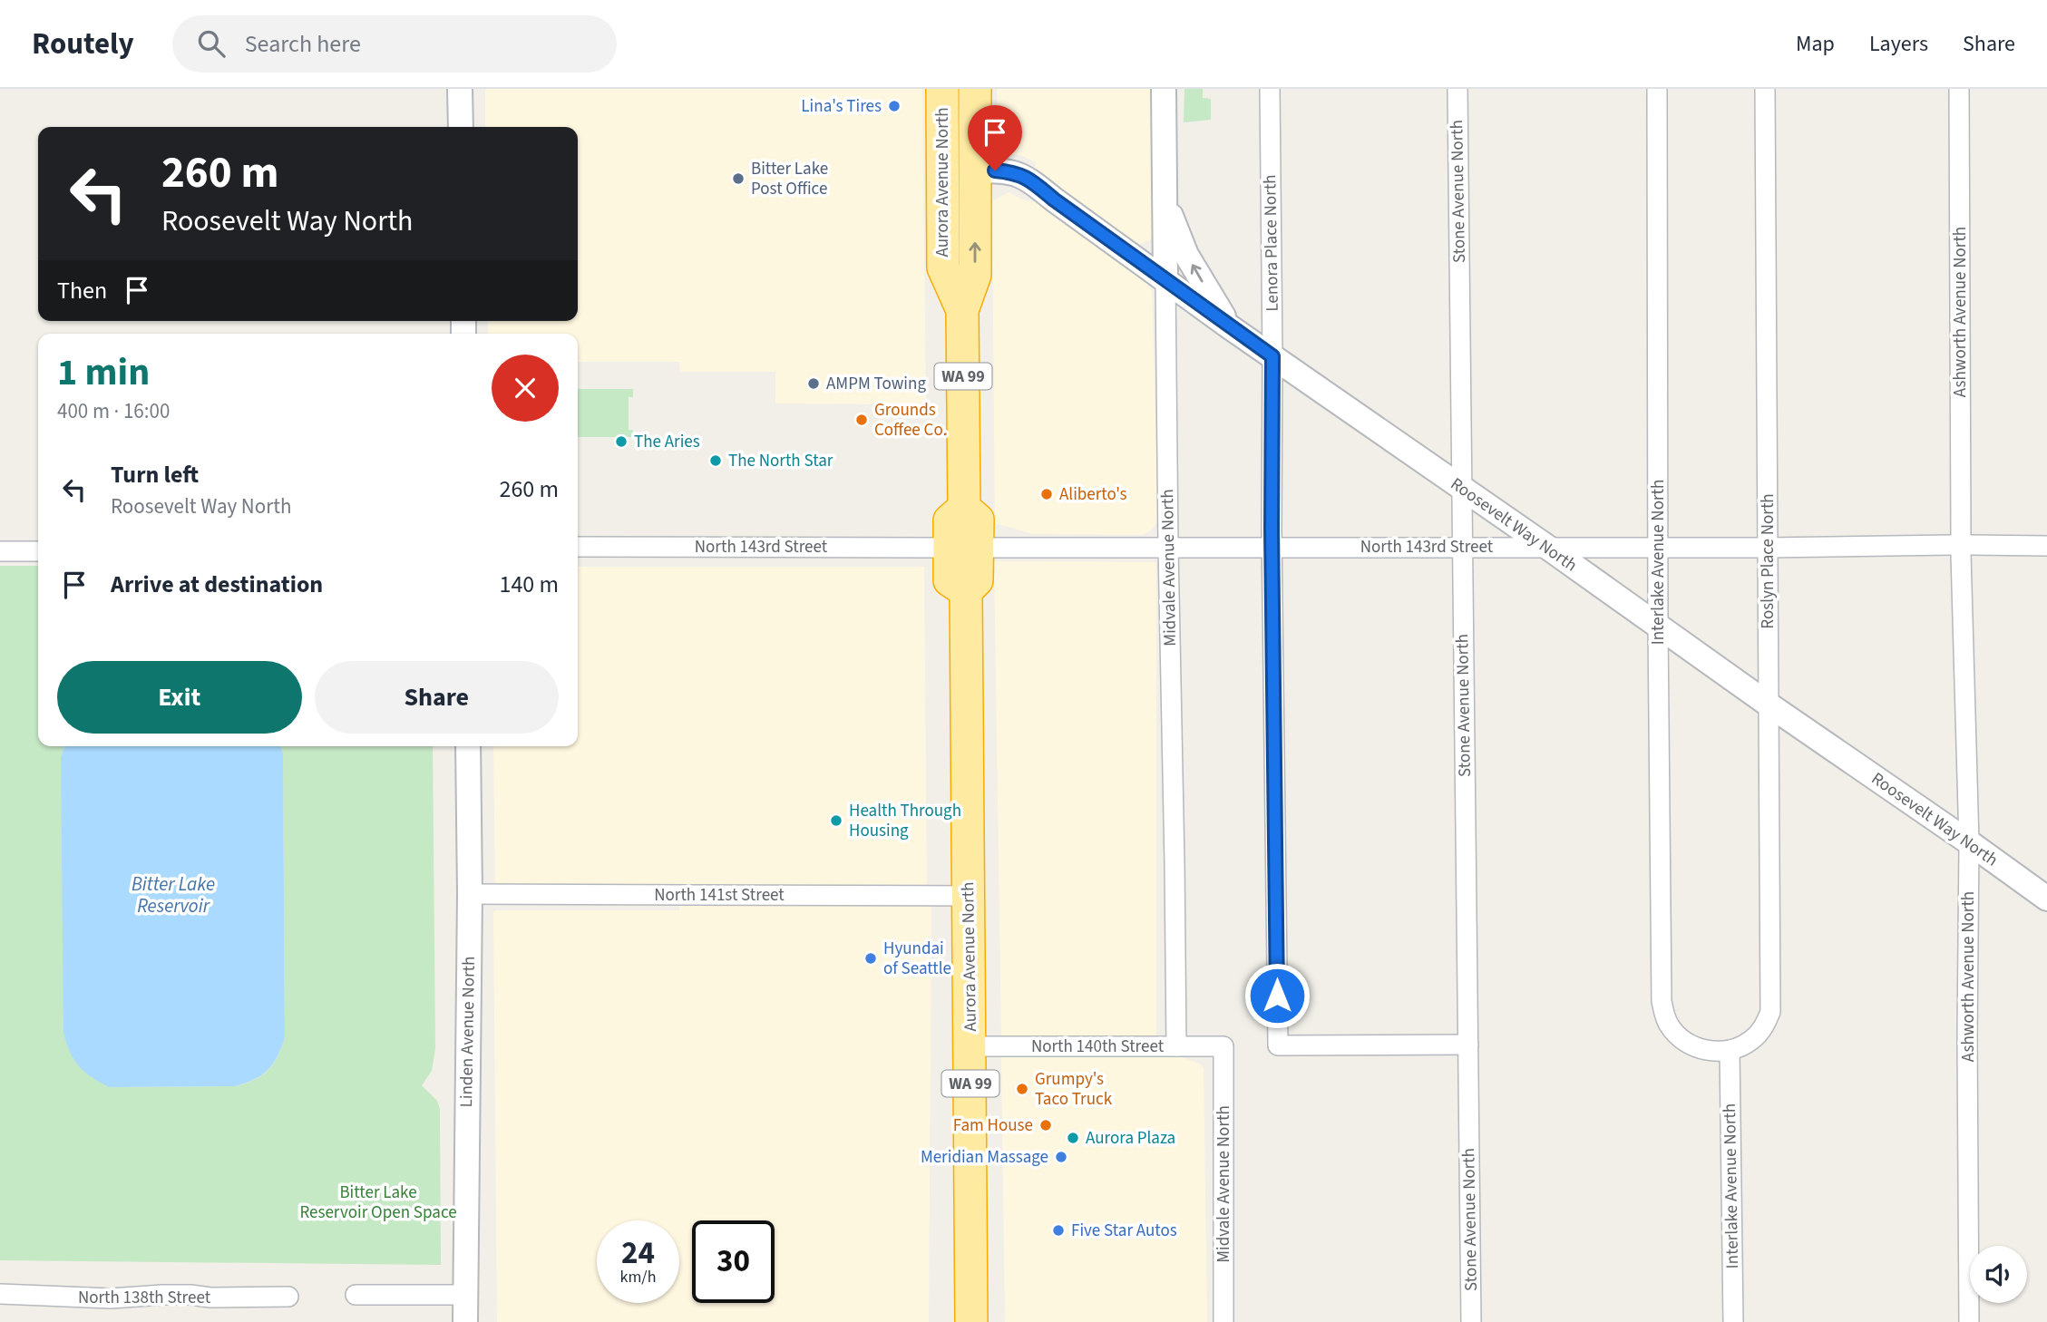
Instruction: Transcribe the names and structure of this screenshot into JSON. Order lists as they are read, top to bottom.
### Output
{
  "streets": {
    "highway": ["Aurora Avenue North", "WA 99"],
    "street": [
      "Stone Avenue North",
      "Lenora Place North",
      "Ashworth Avenue North",
      "Roosevelt Way North",
      "North 143rd Street",
      "Roslyn Place North",
      "Interlake Avenue North",
      "Midvale Avenue North",
      "North 141st Street",
      "Linden Avenue North",
      "North 140th Street",
      "North 138th Street"
    ]
  },
  "crossings": [
    ["Aurora Avenue North", "Roosevelt Way North"],
    ["Aurora Avenue North", "North 143rd Street"],
    ["Aurora Avenue North", "North 141st Street"],
    ["Aurora Avenue North", "North 140th Street"],
    ["Stone Avenue North", "Lenora Place North"],
    ["Stone Avenue North", "Roosevelt Way North"],
    ["Stone Avenue North", "North 143rd Street"],
    ["Lenora Place North", "Roosevelt Way North"],
    ["Lenora Place North", "North 143rd Street"],
    ["Ashworth Avenue North", "Roosevelt Way North"],
    ["Ashworth Avenue North", "North 143rd Street"],
    ["Roosevelt Way North", "North 143rd Street"],
    ["Roosevelt Way North", "Roslyn Place North"],
    ["Roosevelt Way North", "Interlake Avenue North"],
    ["Roosevelt Way North", "Midvale Avenue North"],
    ["North 143rd Street", "Roslyn Place North"],
    ["North 143rd Street", "Interlake Avenue North"],
    ["North 143rd Street", "Midvale Avenue North"],
    ["Roslyn Place North", "Interlake Avenue North"],
    ["Midvale Avenue North", "North 140th Street"],
    ["North 141st Street", "Linden Avenue North"]
  ],
  "water": ["Bitter Lake Reservoir"],
  "parks": ["Bitter Lake Reservoir Open Space"],
  "places": [
    "Lina's Tires",
    "Bitter Lake Post Office",
    "AMPM Towing",
    "Grounds Coffee Co.",
    "The Aries",
    "The North Star",
    "Aliberto's",
    "Health Through Housing",
    "Hyundai of Seattle",
    "Grumpy's Taco Truck",
    "Fam House",
    "Aurora Plaza",
    "Meridian Massage",
    "Five Star Autos"
  ],
  "page": {
    "header": "Routely",
    "search": "Search here",
    "nav": ["Map", "Layers", "Share"],
    "turn": ["260 m", "Roosevelt Way North"],
    "then": "Then",
    "heading": ["1 min", "400 m · 16:00"],
    "list": [
      {
        "name": "Turn left",
        "note": "Roosevelt Way North",
        "value": "260 m"
      },
      {
        "name": "Arrive at destination",
        "value": "140 m"
      }
    ],
    "buttons": ["Exit", "Share"],
    "speed": "24 km/h",
    "limit": "30"
  }
}
